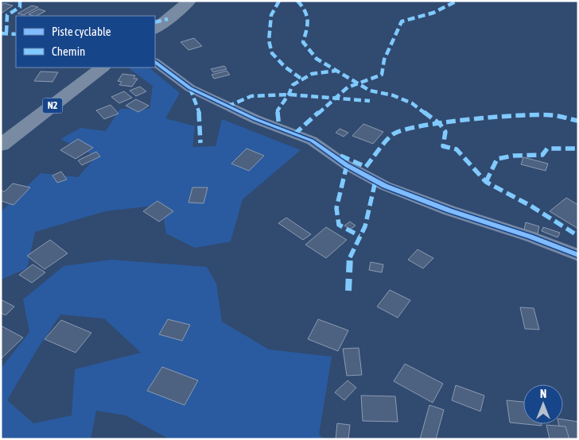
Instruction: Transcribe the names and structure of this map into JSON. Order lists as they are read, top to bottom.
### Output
{
  "streets": {
    "highway": ["N2"]
  },
  "legend": ["Piste cyclable", "Chemin"],
  "north": "top"
}
